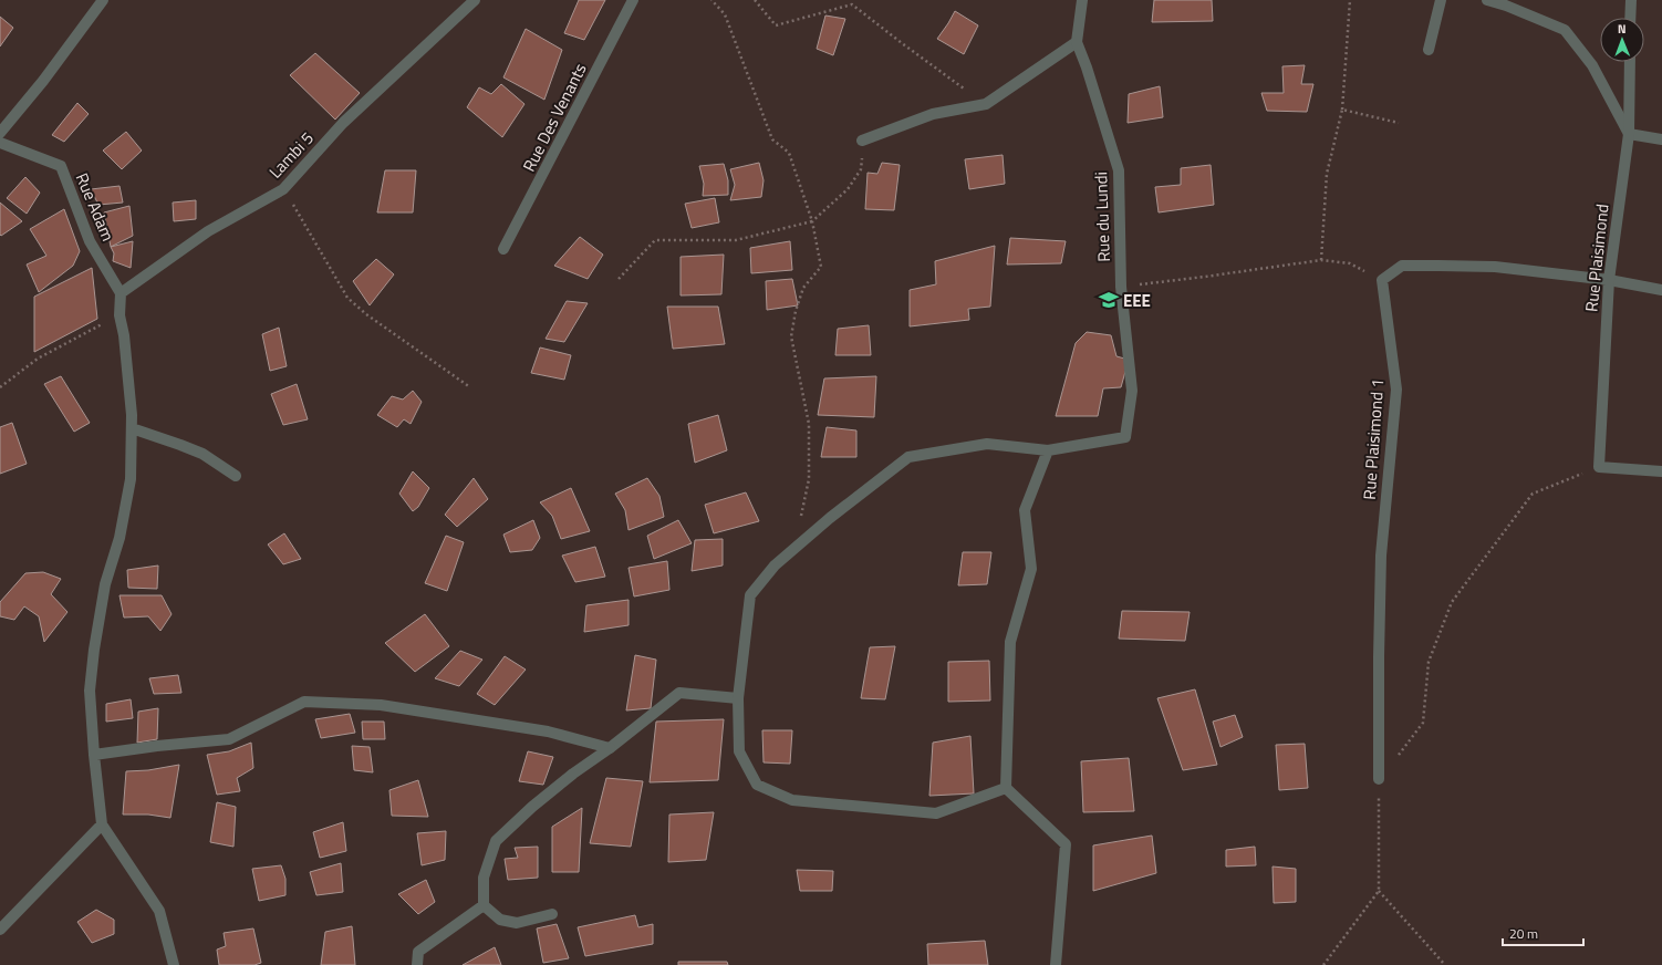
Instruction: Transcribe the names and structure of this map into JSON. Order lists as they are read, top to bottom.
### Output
{
  "streets": {
    "street": [
      "Rue Des Venants",
      "Lambi 5",
      "Rue Adam",
      "Rue du Lundi",
      "Rue Plaisimond",
      "Rue Plaisimond 1"
    ]
  },
  "crossings": [
    ["Lambi 5", "Rue Adam"]
  ],
  "places": {
    "school or university": ["EEE"]
  },
  "scale_bar": "20 m",
  "north": "top"
}
